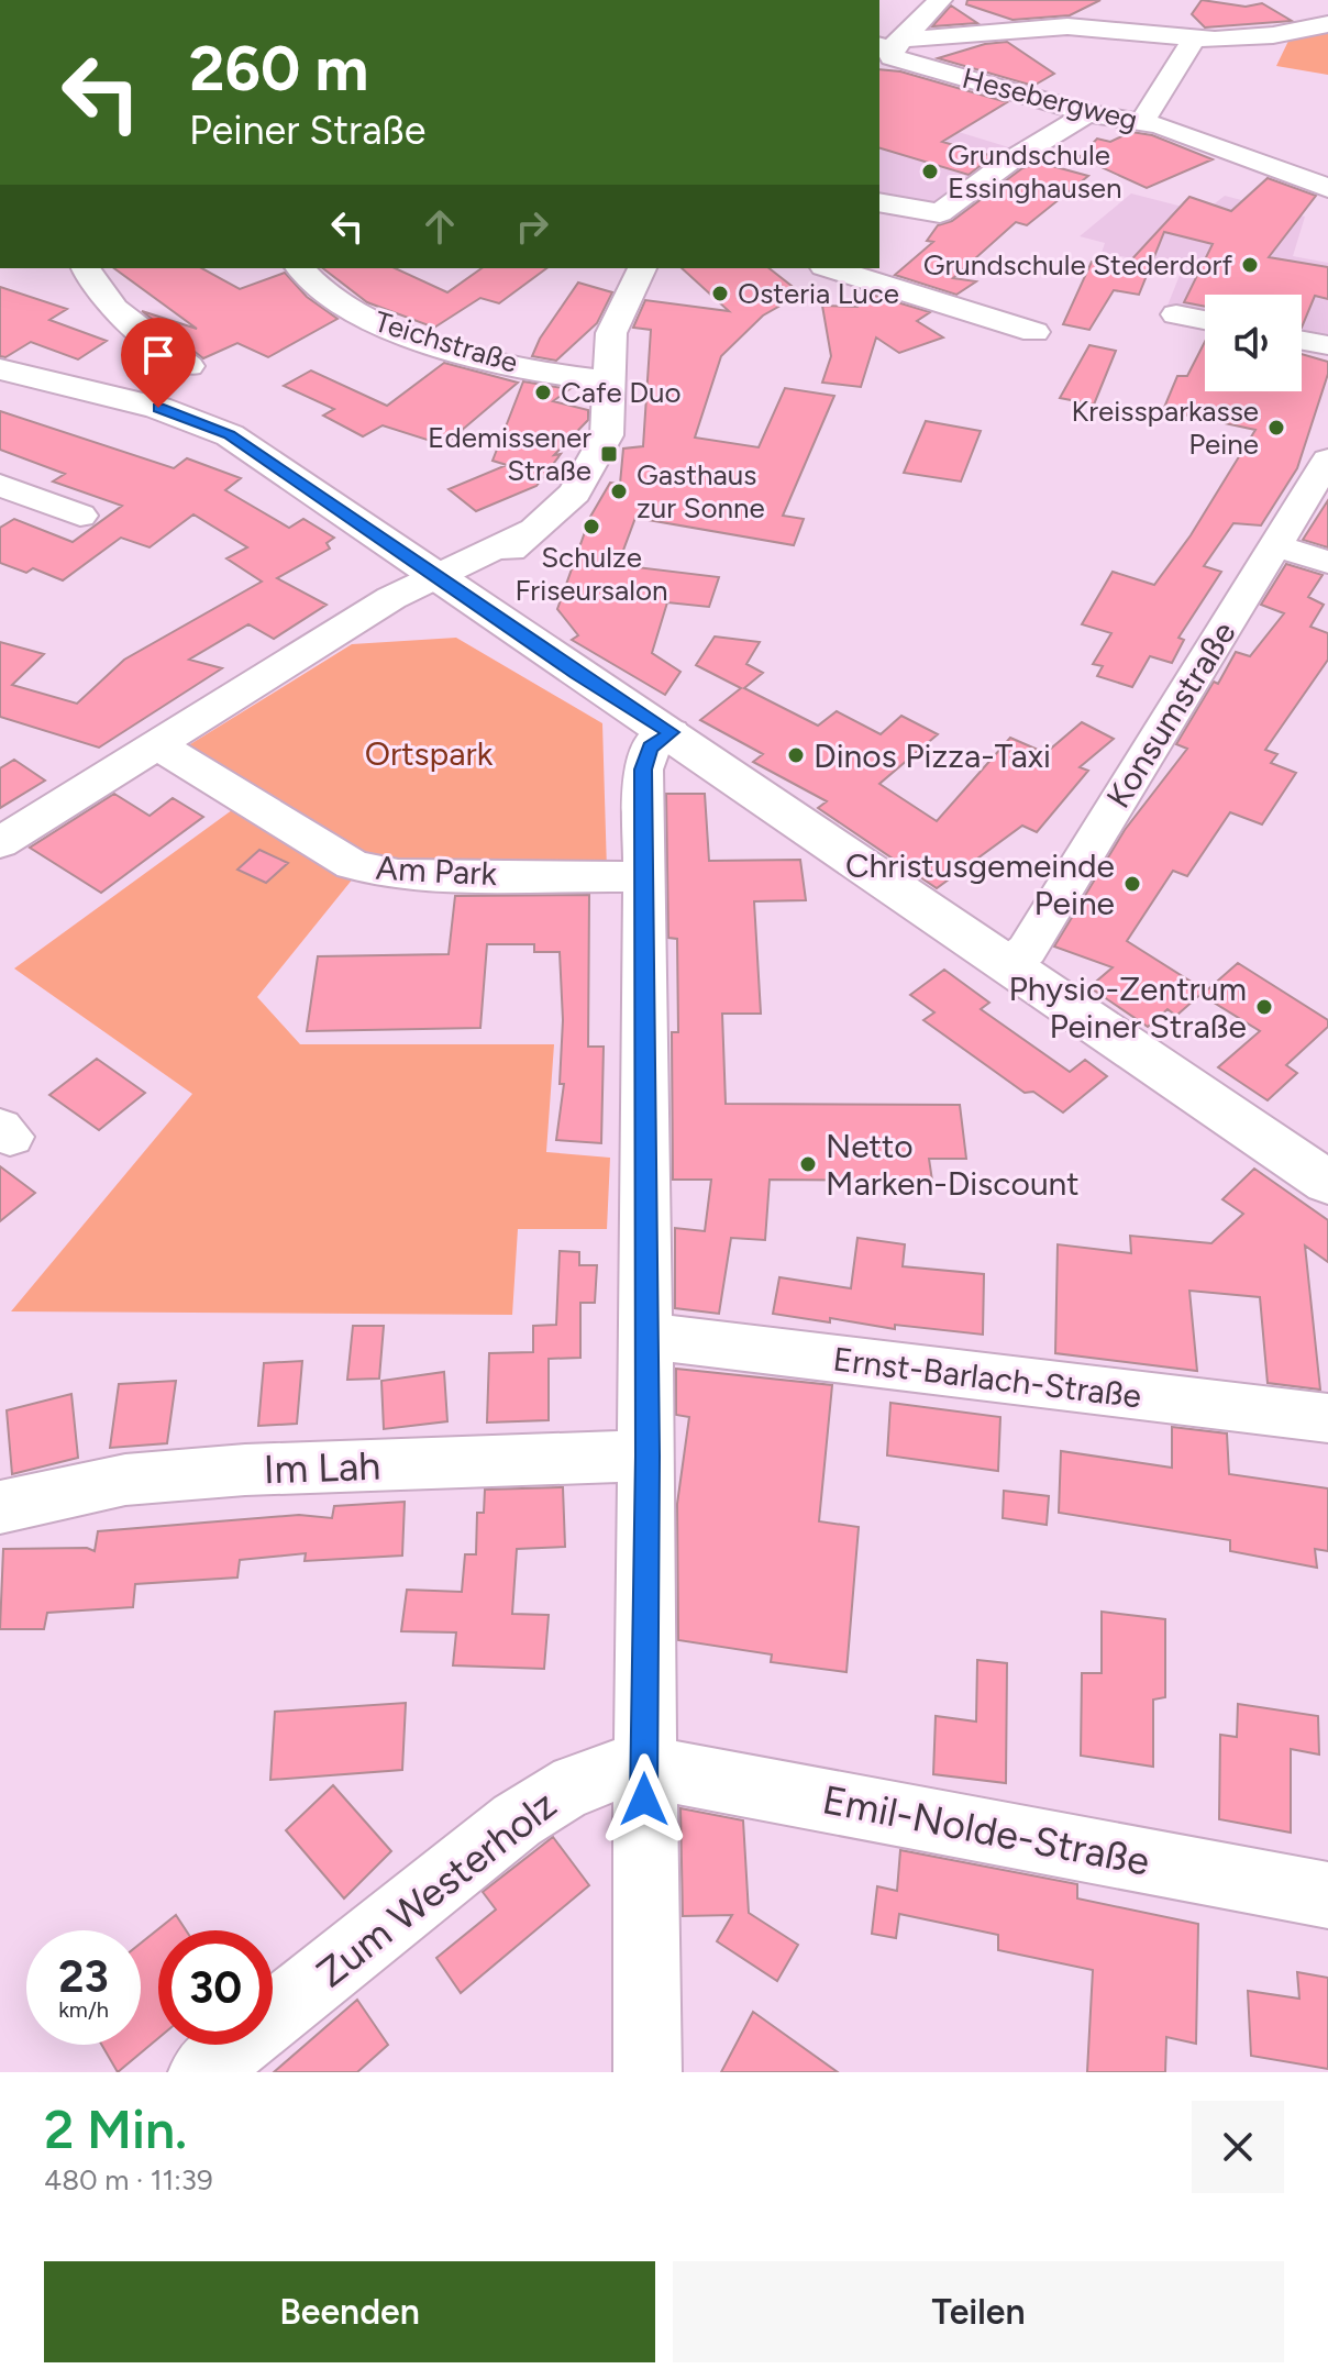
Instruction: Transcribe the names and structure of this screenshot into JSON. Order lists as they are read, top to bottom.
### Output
{
  "streets": {
    "street": [
      "Hesebergweg",
      "Teichstraße",
      "Konsumstraße",
      "Am Park",
      "Ernst-Barlach-Straße",
      "Im Lah",
      "Emil-Nolde-Straße",
      "Zum Westerholz"
    ]
  },
  "crossings": [
    ["Emil-Nolde-Straße", "Zum Westerholz"]
  ],
  "parks": ["Ortspark"],
  "places": {
    "other": [
      "Grundschule Essinghausen",
      "Grundschule Stederdorf",
      "Osteria Luce",
      "Cafe Duo",
      "Kreissparkasse Peine",
      "Gasthaus zur Sonne",
      "Schulze Friseursalon",
      "Dinos Pizza-Taxi",
      "Christusgemeinde Peine",
      "Physio-Zentrum Peiner Straße",
      "Netto Marken-Discount"
    ],
    "transit": ["Edemissener Straße"]
  },
  "page": {
    "turn": ["260 m", "Peiner Straße"],
    "speed": "23 km/h",
    "limit": "30",
    "heading": ["2 Min.", "480 m · 11:39"],
    "buttons": ["Beenden", "Teilen"]
  }
}
